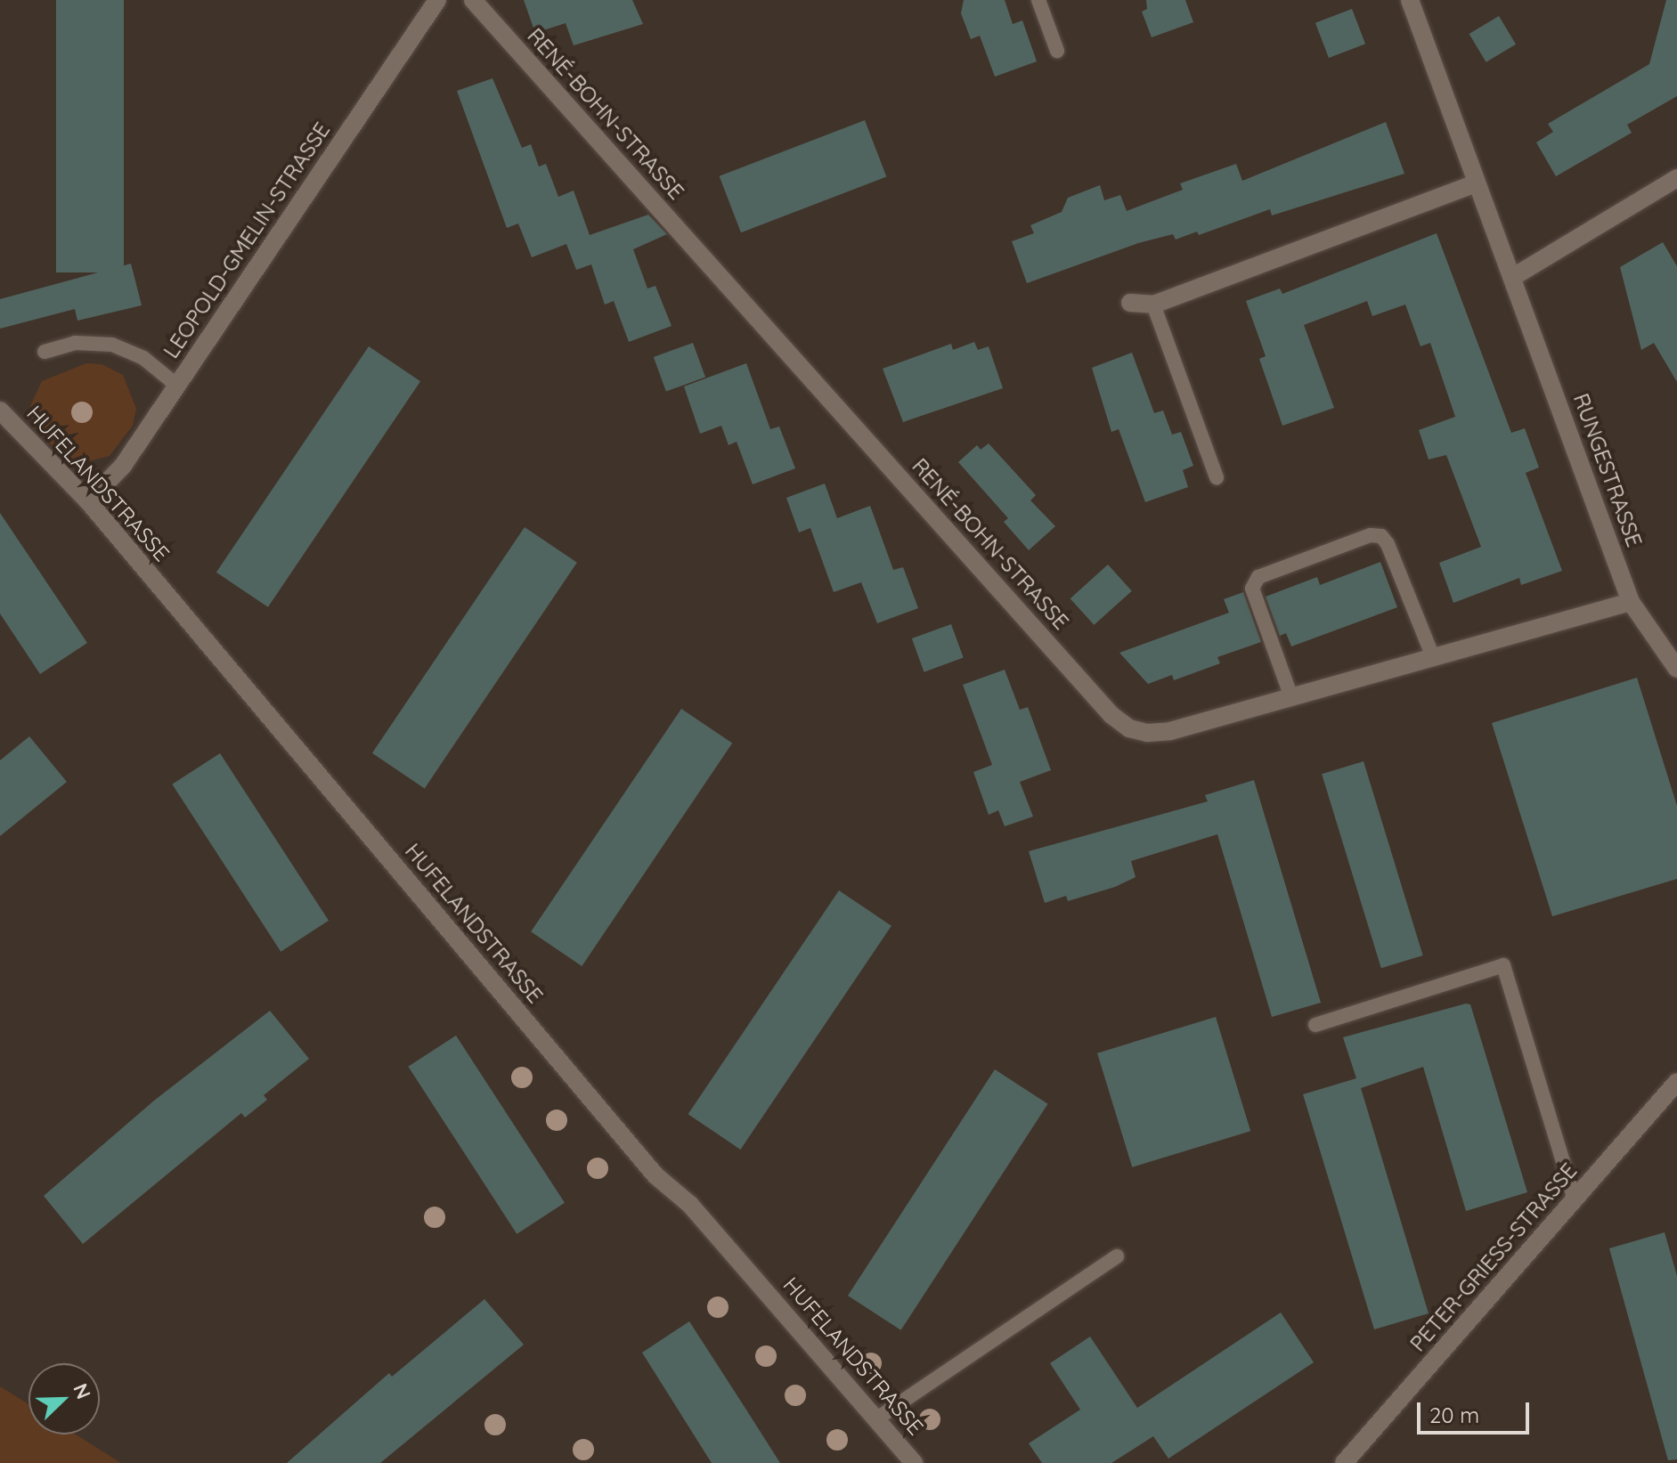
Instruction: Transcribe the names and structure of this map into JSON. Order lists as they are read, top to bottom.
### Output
{
  "streets": {
    "street": [
      "RENÉ-BOHN-STRASSE",
      "LEOPOLD-GMELIN-STRASSE",
      "RUNGESTRASSE",
      "HUFELANDSTRASSE",
      "PETER-GRIESS-STRASSE"
    ]
  },
  "crossings": [
    ["RENÉ-BOHN-STRASSE", "RUNGESTRASSE"],
    ["LEOPOLD-GMELIN-STRASSE", "HUFELANDSTRASSE"]
  ],
  "scale_bar": "20 m",
  "north": "top right"
}
